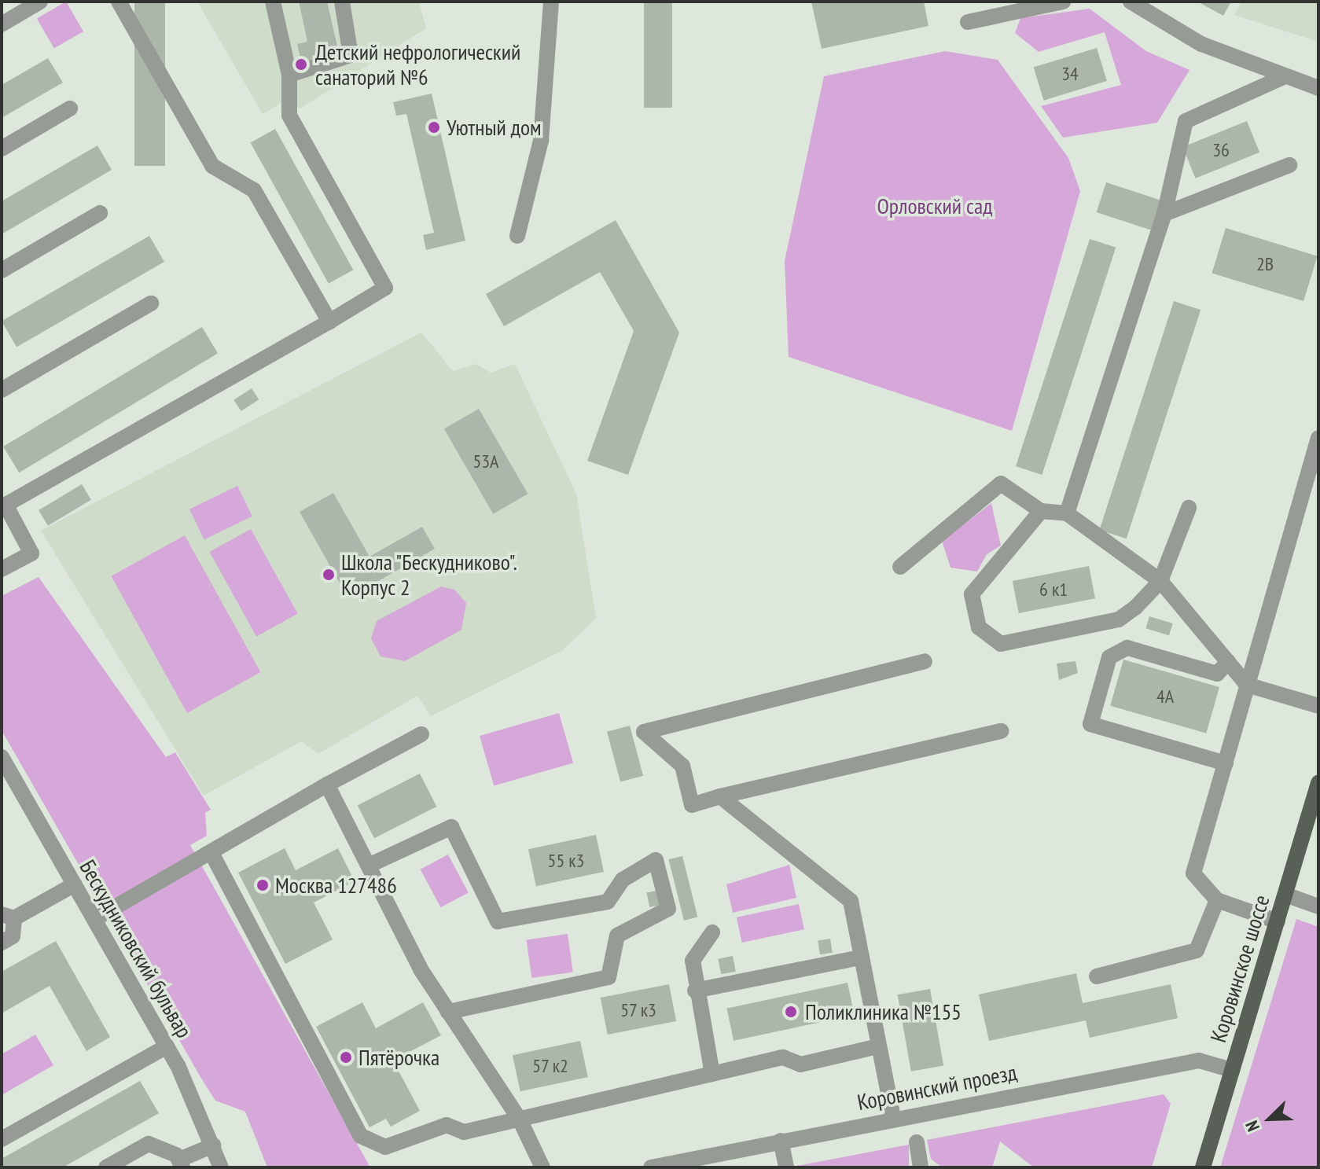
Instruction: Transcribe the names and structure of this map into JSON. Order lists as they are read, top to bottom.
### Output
{
  "streets": {
    "main road": ["Коровинское шоссе"],
    "street": ["Бескудниковский бульвар", "Коровинский проезд"]
  },
  "crossings": [
    ["Коровинское шоссе", "Коровинский проезд"]
  ],
  "parks": ["Орловский сад"],
  "places": [
    "Детский нефрологический санаторий №6",
    "Уютный дом",
    "Школа \"Бескудниково\". Корпус 2",
    "Москва 127486",
    "Поликлиника №155",
    "Пятёрочка"
  ],
  "house_numbers": [
    "34",
    "36",
    "2В",
    "53А",
    "6 к1",
    "4А",
    "55 к3",
    "57 к3",
    "57 к2"
  ],
  "north": "bottom left"
}
